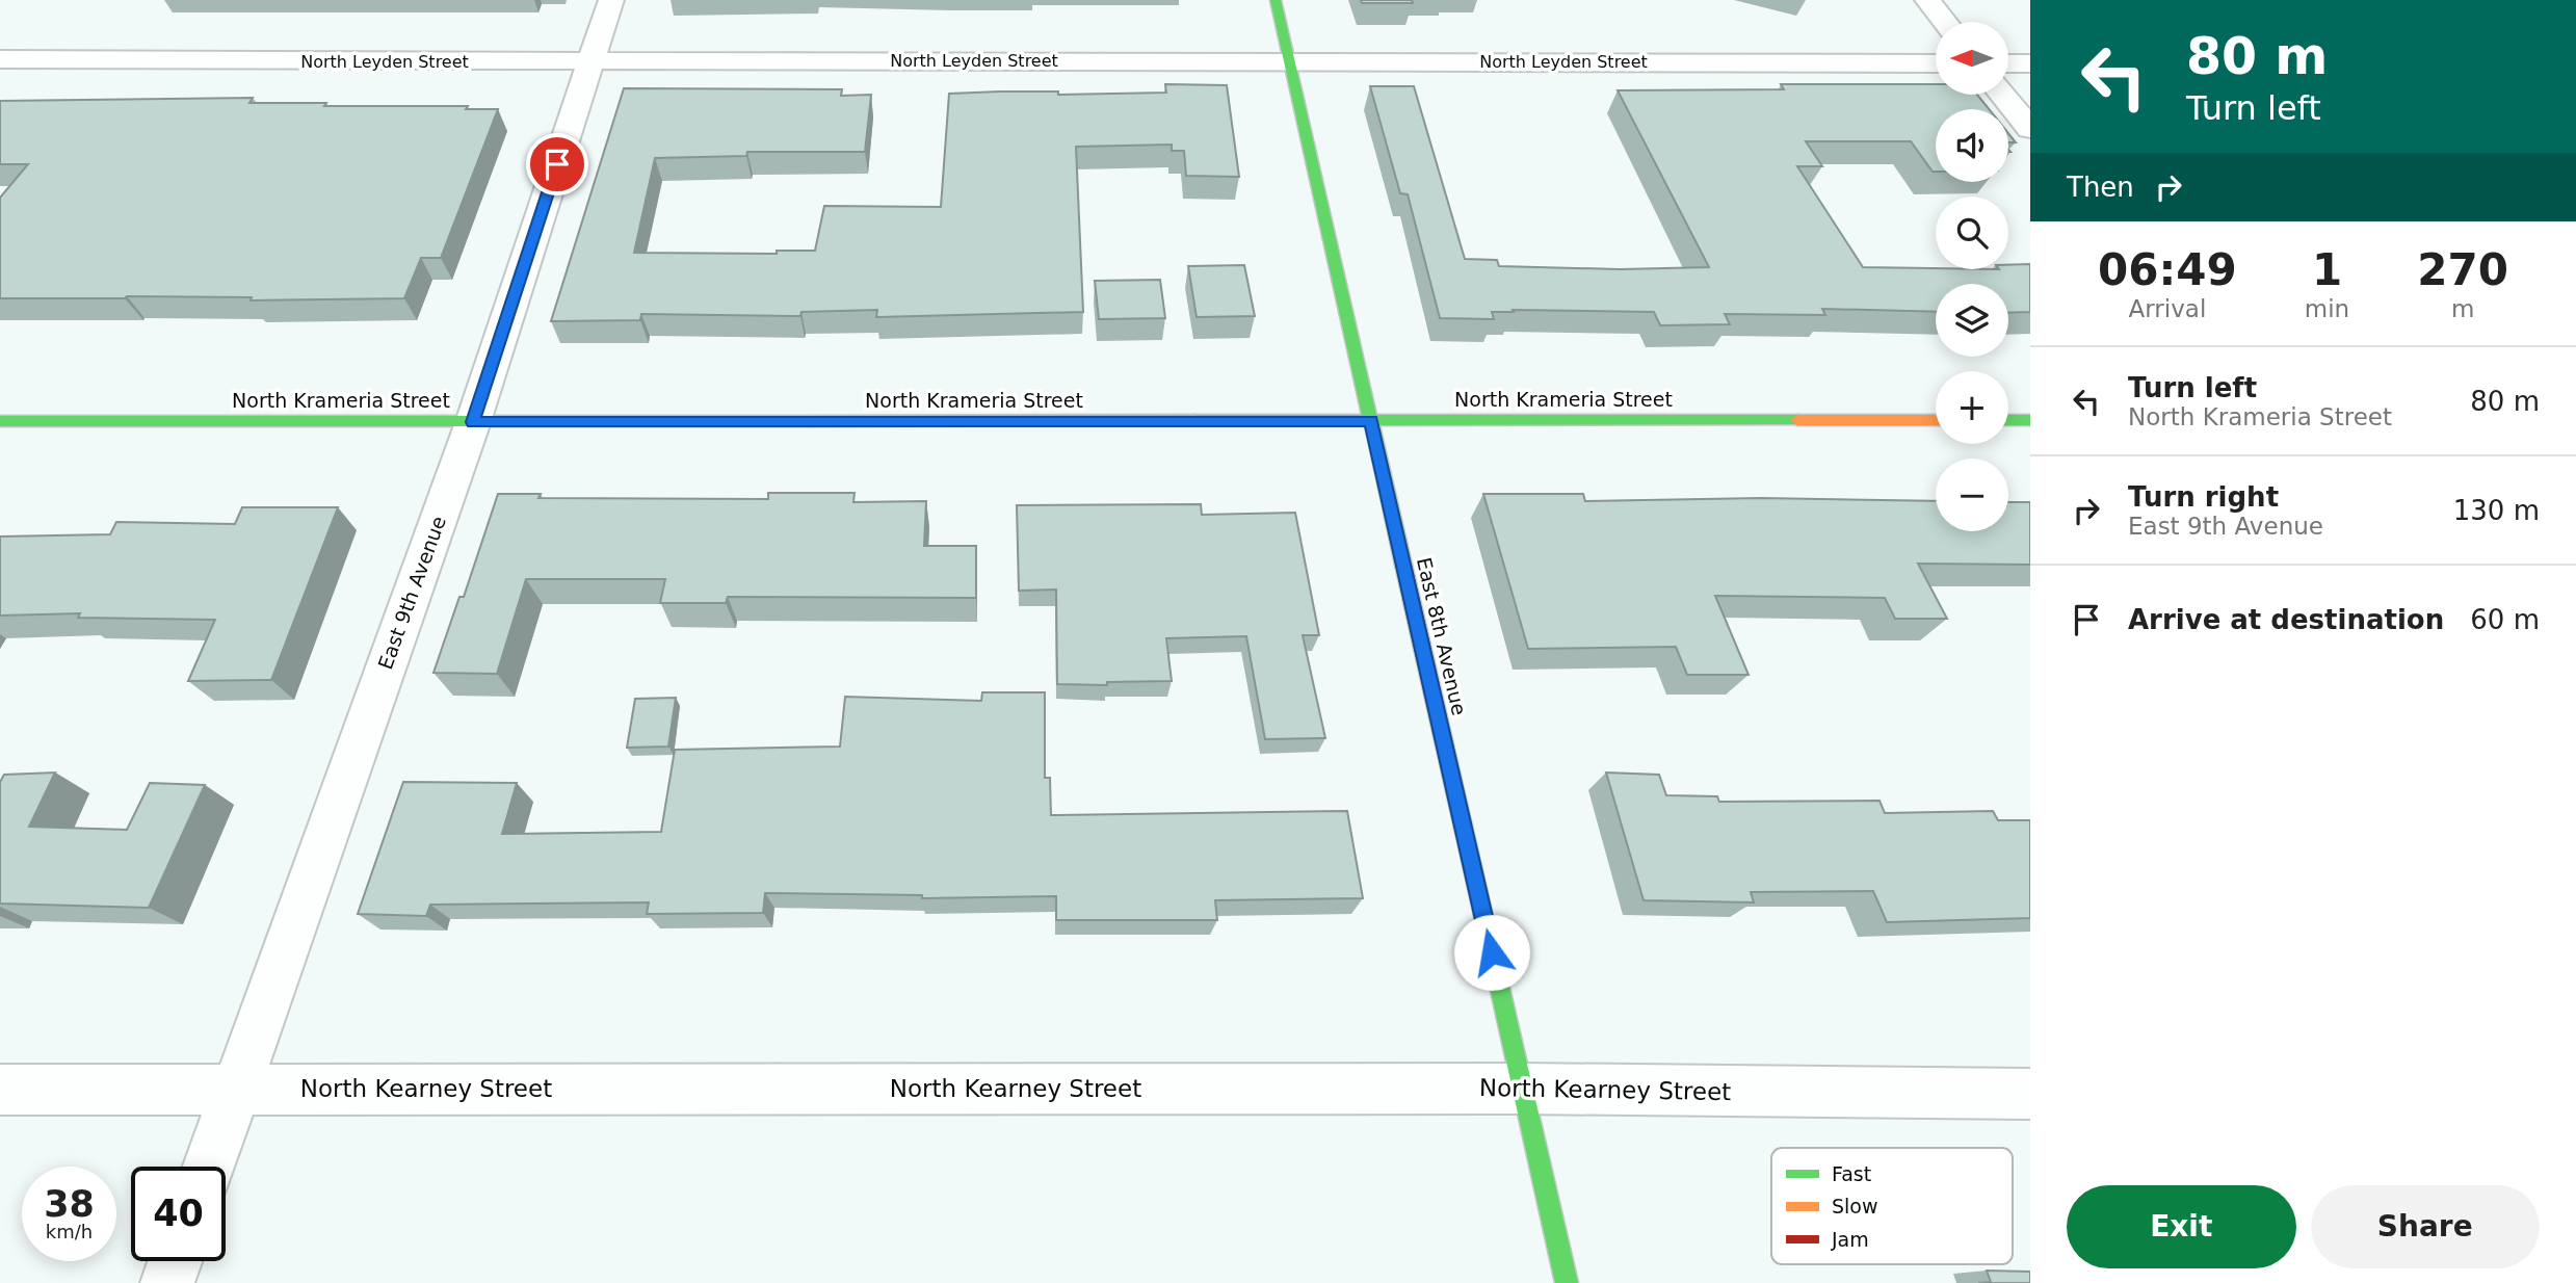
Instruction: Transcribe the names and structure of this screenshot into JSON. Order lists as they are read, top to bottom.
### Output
{
  "streets": {
    "street": [
      "North Leyden Street",
      "North Krameria Street",
      "East 9th Avenue",
      "East 8th Avenue",
      "North Kearney Street"
    ]
  },
  "crossings": [
    ["North Leyden Street", "East 9th Avenue"],
    ["North Leyden Street", "East 8th Avenue"],
    ["North Krameria Street", "East 9th Avenue"],
    ["North Krameria Street", "East 8th Avenue"],
    ["East 9th Avenue", "North Kearney Street"],
    ["East 8th Avenue", "North Kearney Street"]
  ],
  "legend": ["Fast", "Slow", "Jam"],
  "north": "left",
  "page": {
    "turn": ["80 m", "Turn left"],
    "map_buttons": ["+", "−"],
    "then": "Then",
    "eta": [
      "06:49",
      "Arrival",
      "1",
      "min",
      "270",
      "m"
    ],
    "list": [
      {
        "name": "Turn left",
        "note": "North Krameria Street",
        "value": "80 m"
      },
      {
        "name": "Turn right",
        "note": "East 9th Avenue",
        "value": "130 m"
      },
      {
        "name": "Arrive at destination",
        "value": "60 m"
      }
    ],
    "speed": "38 km/h",
    "limit": "40",
    "buttons": ["Exit", "Share"]
  }
}
